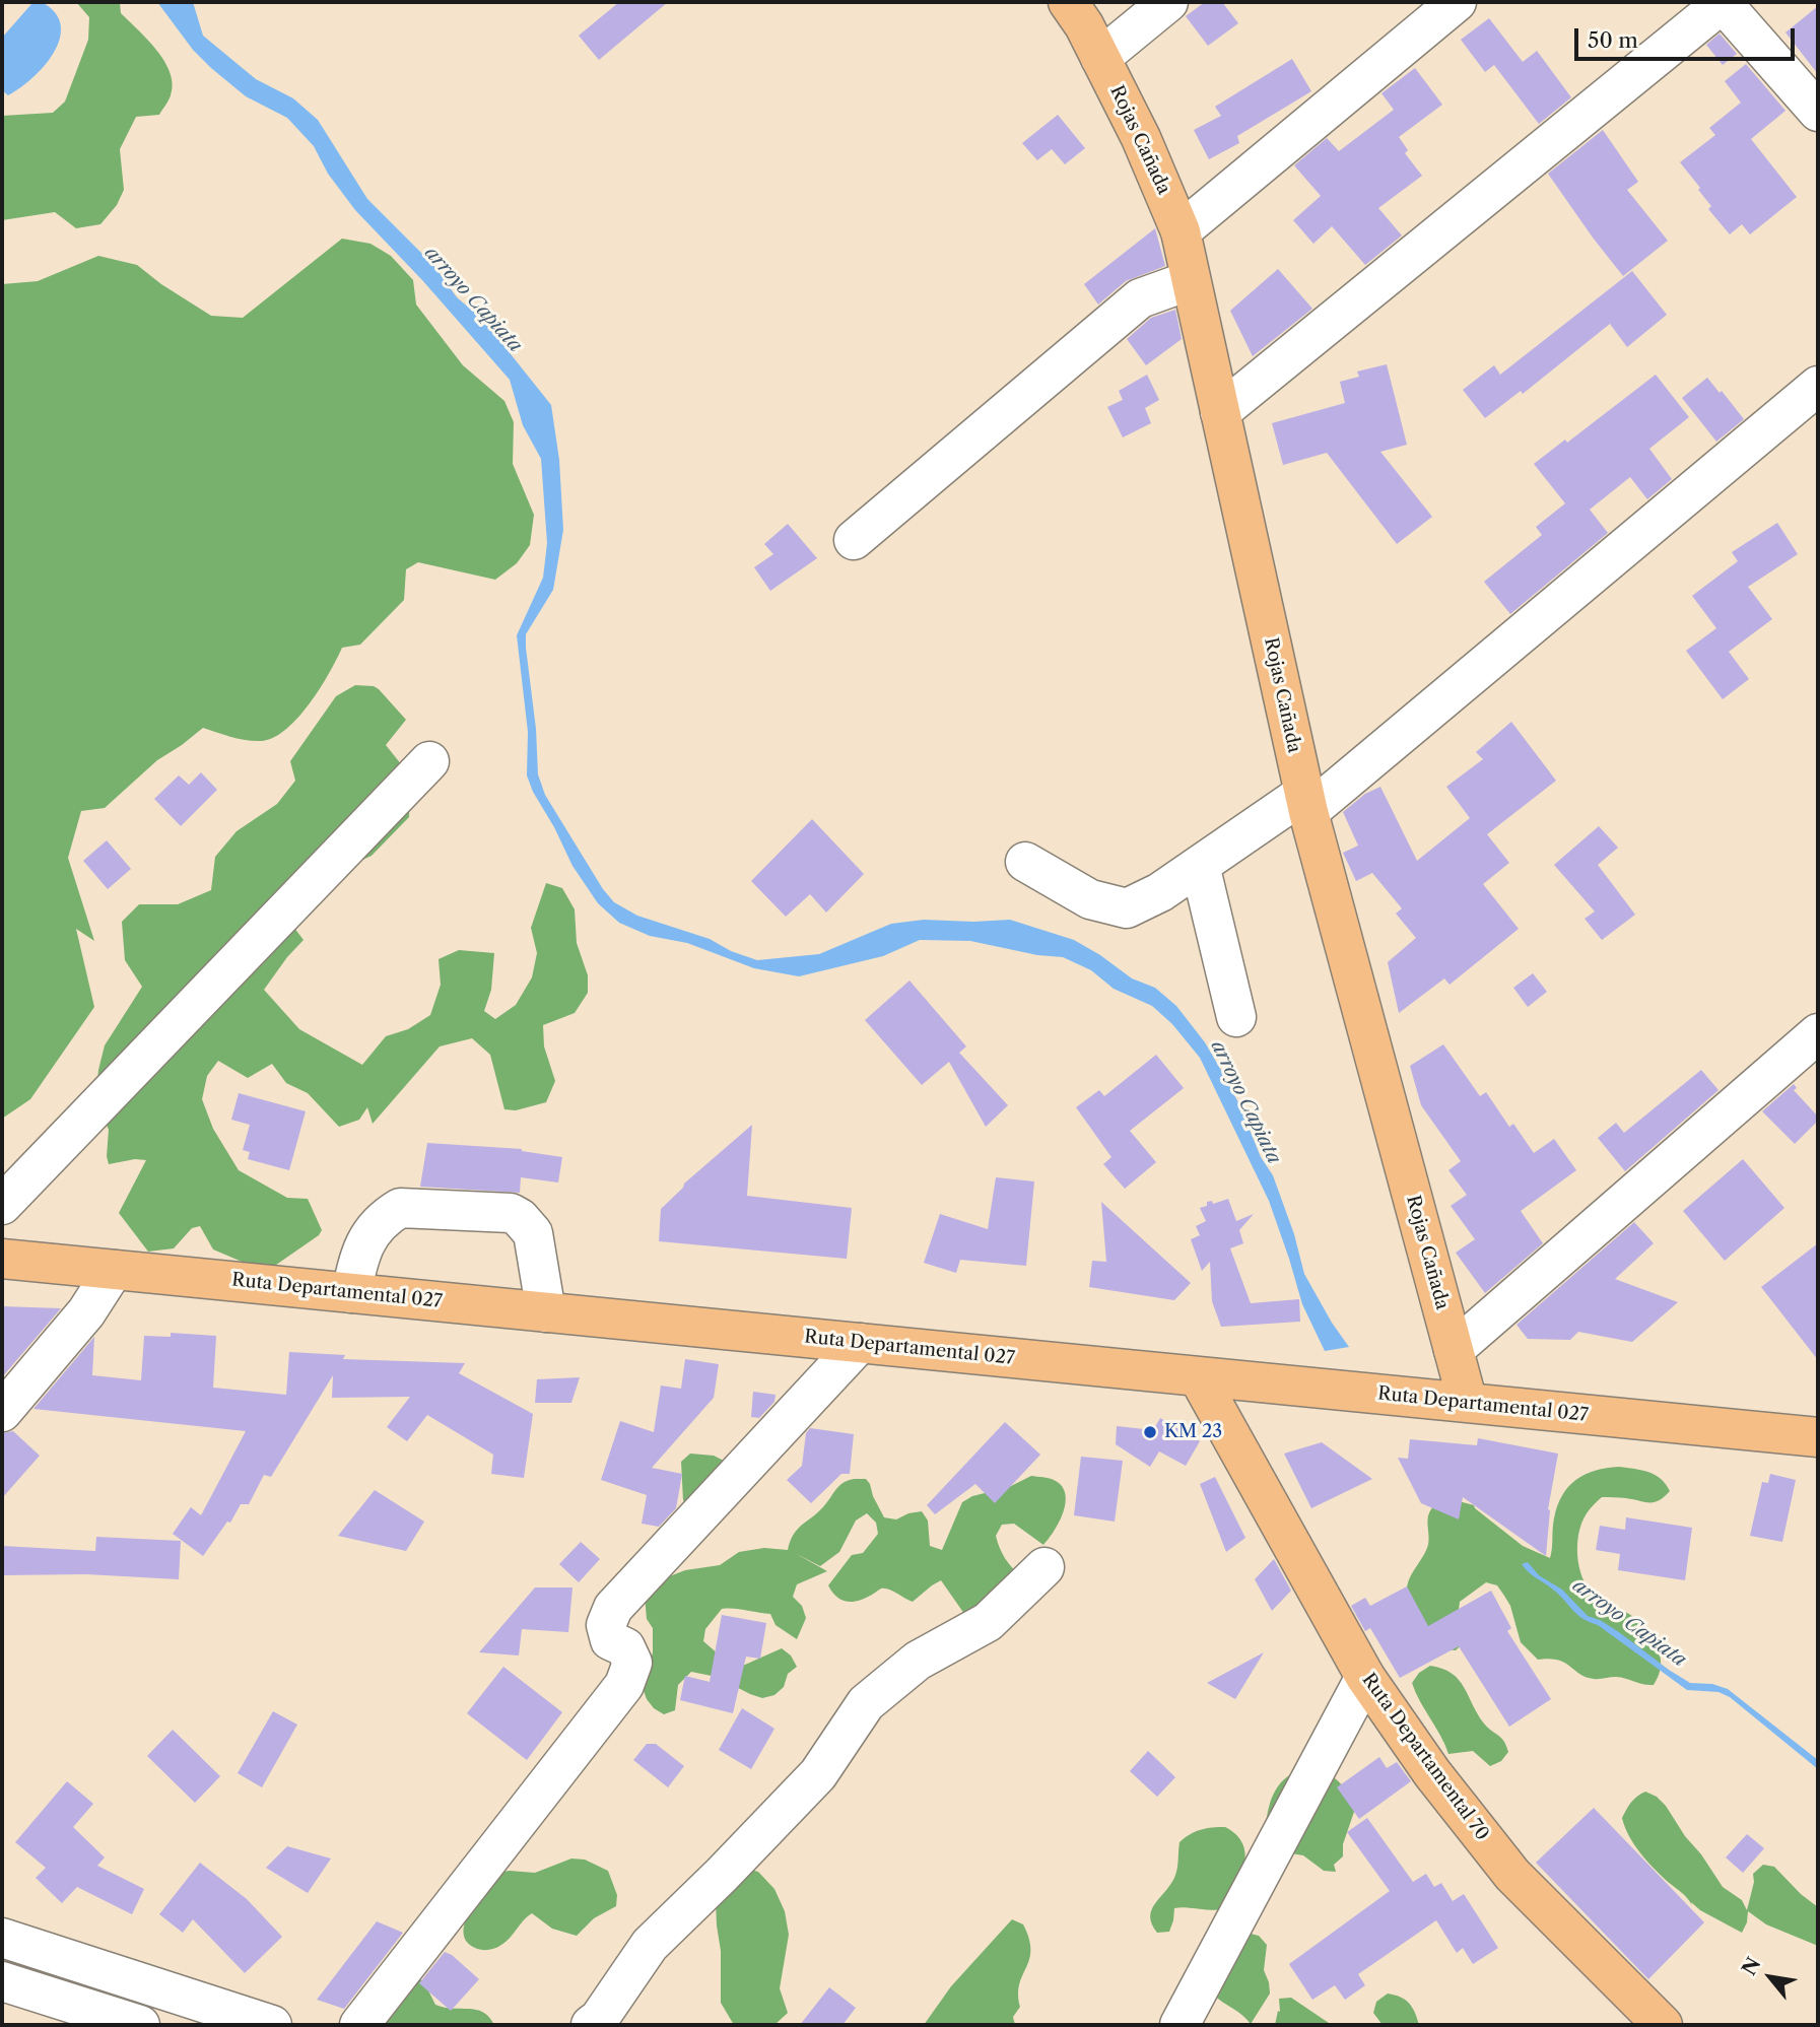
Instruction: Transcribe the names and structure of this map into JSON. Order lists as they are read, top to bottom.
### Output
{
  "streets": {
    "main road": ["Rojas Cañada", "Ruta Departamental 027", "Ruta Departamental 70"]
  },
  "crossings": [
    ["Rojas Cañada", "Ruta Departamental 027"],
    ["Ruta Departamental 027", "Ruta Departamental 70"]
  ],
  "water": ["arroyo Capiata"],
  "places": ["KM 23"],
  "scale_bar": "50 m",
  "north": "top left"
}
